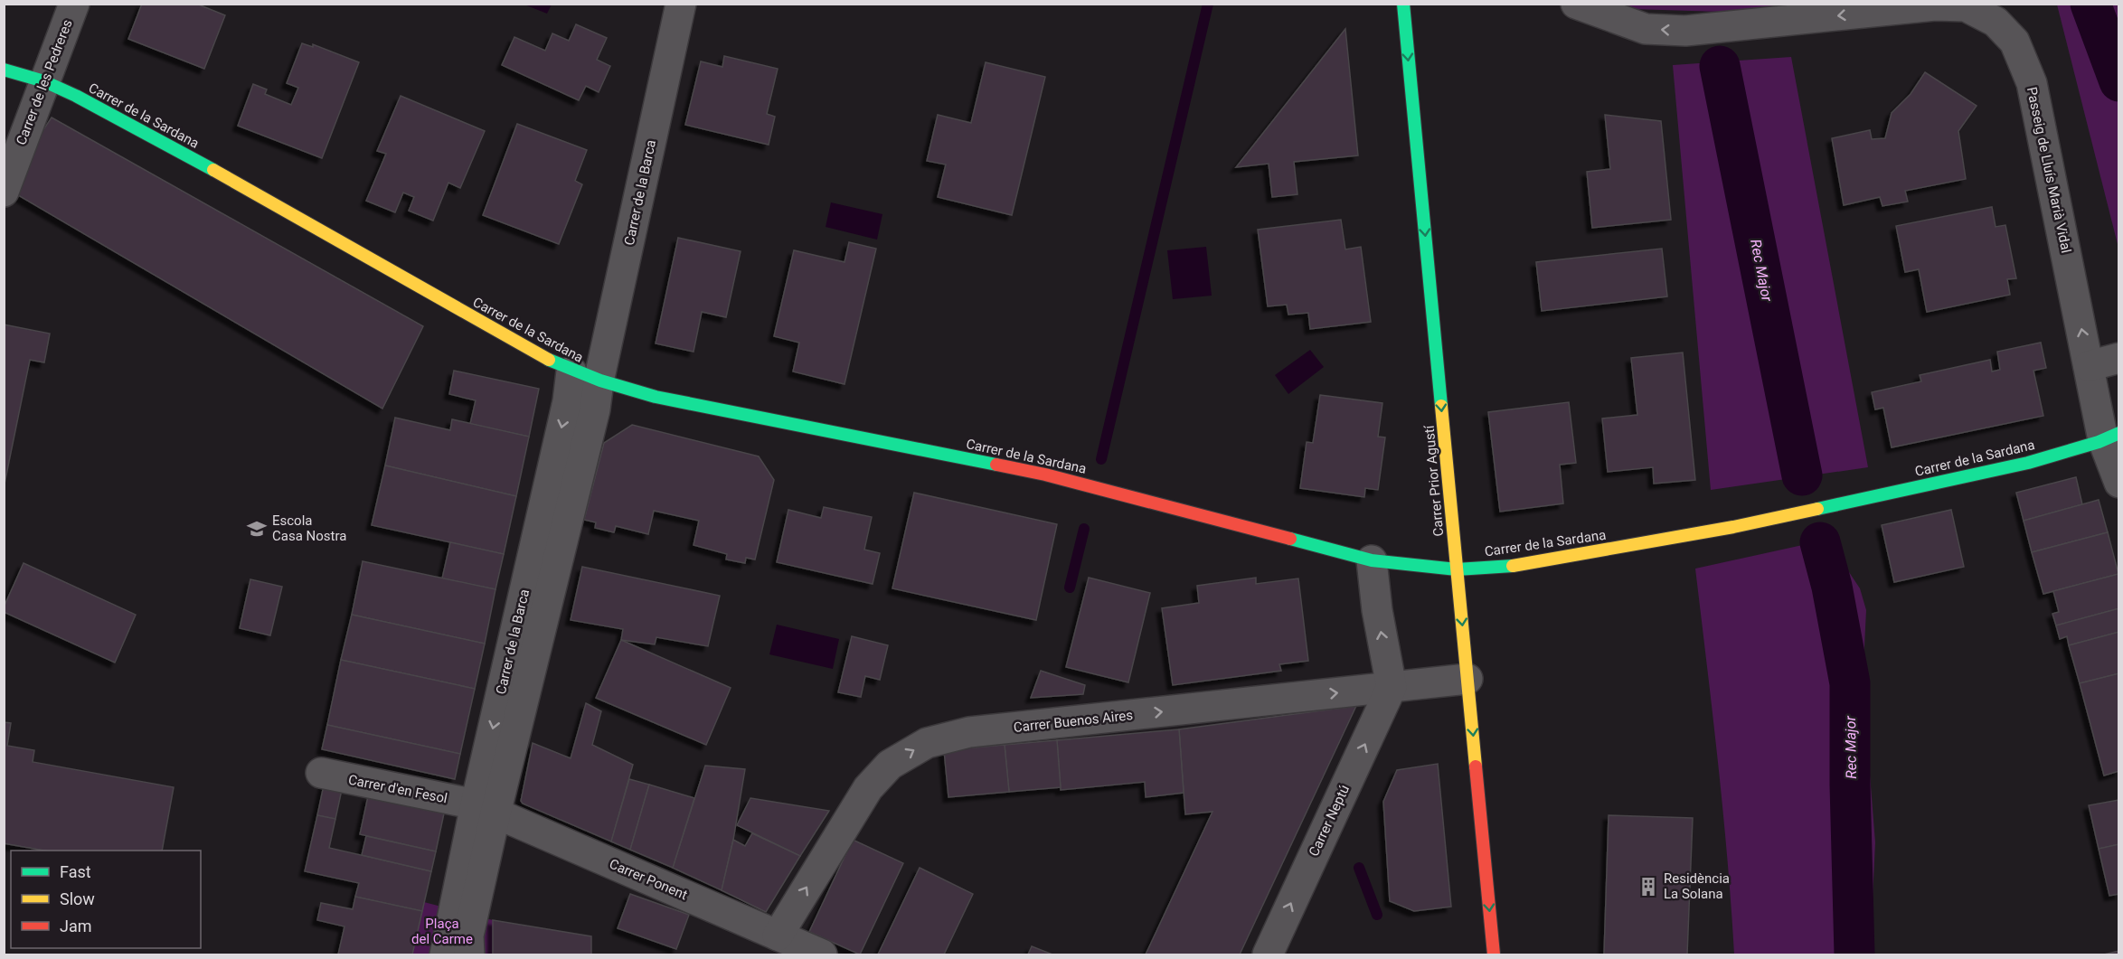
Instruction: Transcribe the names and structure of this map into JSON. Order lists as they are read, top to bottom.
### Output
{
  "streets": {
    "street": [
      "Carrer de les Pedreres",
      "Carrer de la Sardana",
      "Passeig de Lluís Marià Vidal",
      "Carrer de la Barca",
      "Carrer Prior Agustí",
      "Carrer Buenos Aires",
      "Carrer d'en Fesol",
      "Carrer Neptú",
      "Carrer Ponent"
    ]
  },
  "crossings": [
    ["Carrer de les Pedreres", "Carrer de la Sardana"],
    ["Carrer de la Sardana", "Passeig de Lluís Marià Vidal"],
    ["Carrer de la Sardana", "Carrer de la Barca"],
    ["Carrer de la Sardana", "Carrer Prior Agustí"],
    ["Carrer de la Barca", "Carrer d'en Fesol"],
    ["Carrer de la Barca", "Carrer Ponent"],
    ["Carrer Prior Agustí", "Carrer Buenos Aires"],
    ["Carrer Buenos Aires", "Carrer Neptú"],
    ["Carrer Buenos Aires", "Carrer Ponent"],
    ["Carrer d'en Fesol", "Carrer Ponent"]
  ],
  "one_way": ["Carrer Prior Agustí", "Carrer Buenos Aires", "Carrer Neptú"],
  "water": ["Rec Major"],
  "parks": ["Plaça del Carme"],
  "places": {
    "school or university": ["Escola Casa Nostra"],
    "building": ["Residència La Solana"]
  },
  "legend": ["Fast", "Slow", "Jam"]
}
